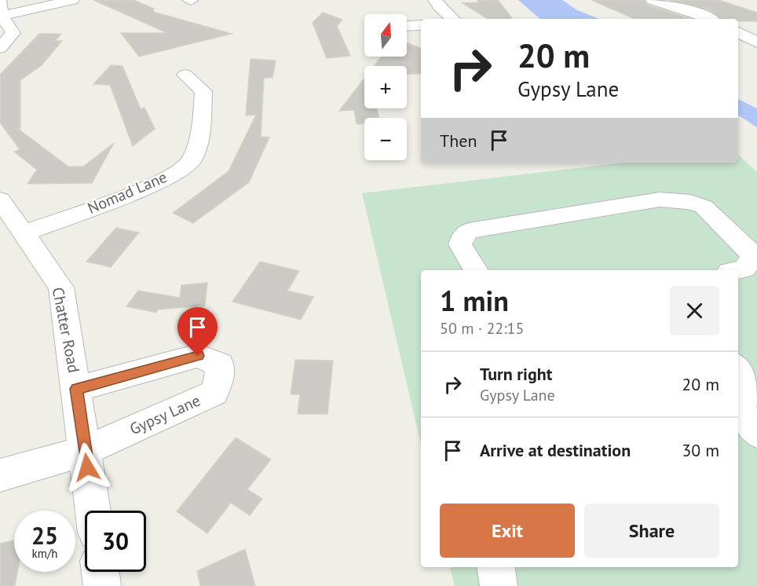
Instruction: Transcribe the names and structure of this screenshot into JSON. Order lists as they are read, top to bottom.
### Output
{
  "streets": {
    "street": ["Nomad Lane", "Chatter Road", "Gypsy Lane"]
  },
  "crossings": [
    ["Nomad Lane", "Chatter Road"],
    ["Chatter Road", "Gypsy Lane"]
  ],
  "north": "top",
  "page": {
    "map_buttons": ["+", "−"],
    "turn": ["20 m", "Gypsy Lane"],
    "then": "Then",
    "heading": ["1 min", "50 m · 22:15"],
    "list": [
      {
        "name": "Turn right",
        "note": "Gypsy Lane",
        "value": "20 m"
      },
      {
        "name": "Arrive at destination",
        "value": "30 m"
      }
    ],
    "buttons": ["Exit", "Share"],
    "speed": "25 km/h",
    "limit": "30"
  }
}
